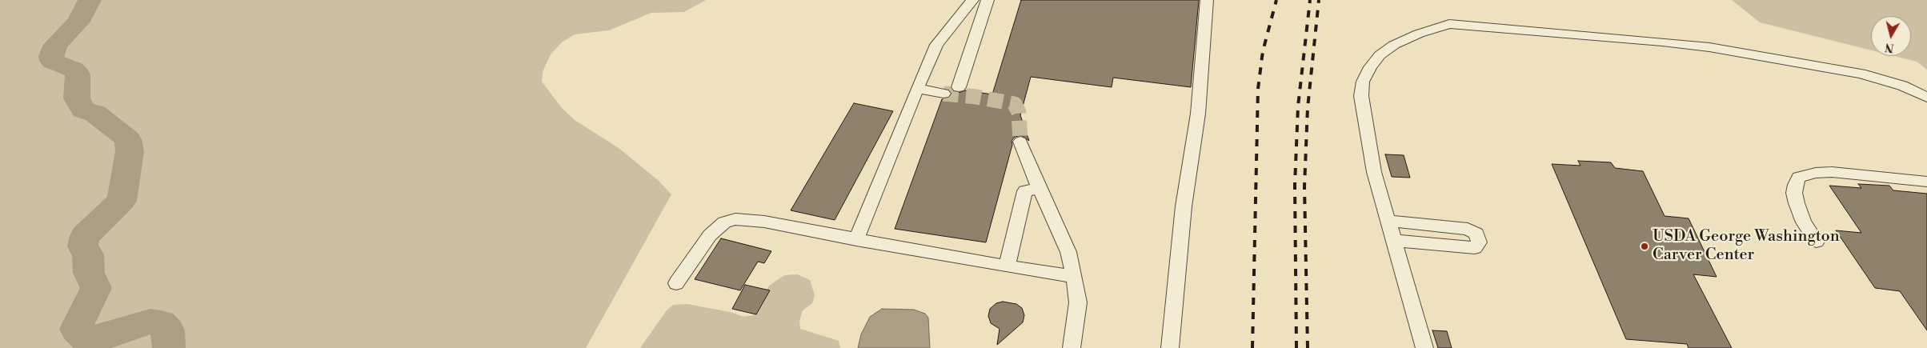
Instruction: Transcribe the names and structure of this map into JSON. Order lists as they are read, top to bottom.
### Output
{
  "places": ["USDA George Washington Carver Center"],
  "north": "bottom"
}
